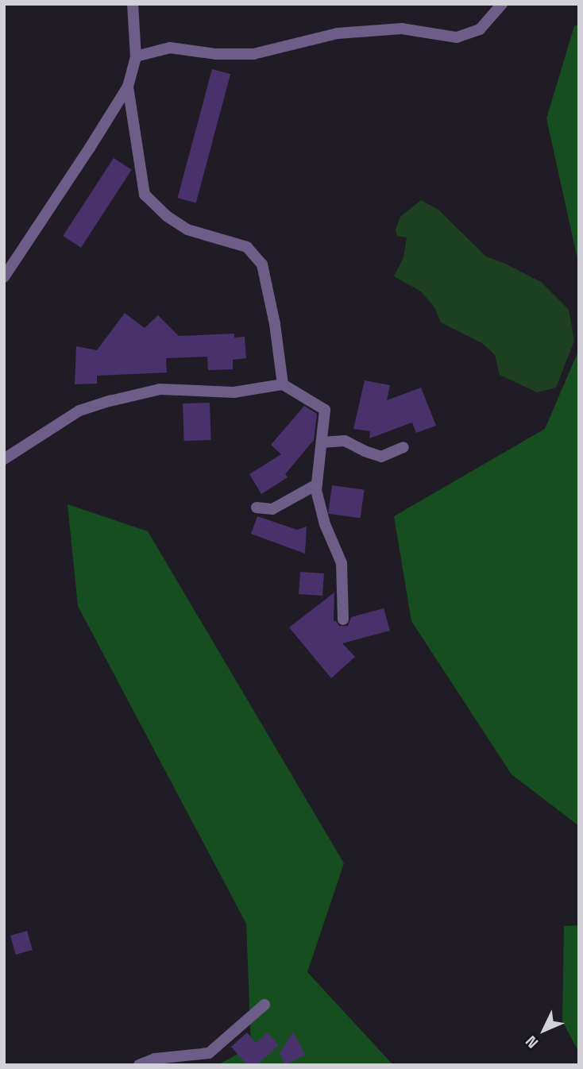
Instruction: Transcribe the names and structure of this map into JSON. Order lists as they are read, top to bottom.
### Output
{
  "north": "bottom left"
}
